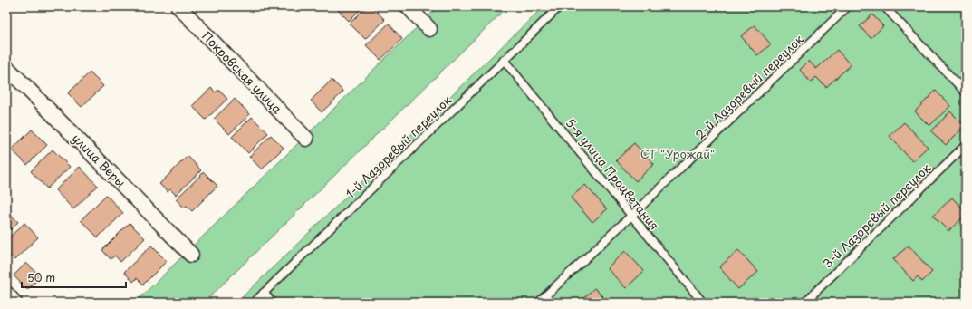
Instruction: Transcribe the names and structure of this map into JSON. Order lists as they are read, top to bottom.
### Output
{
  "streets": {
    "street": ["Покровская улица", "улица Веры"],
    "lane": [
      "2-й Лазоревый переулок",
      "1-й Лазоревый переулок",
      "5-я улица Процветания",
      "3-й Лазоревый переулок"
    ]
  },
  "crossings": [
    ["2-й Лазоревый переулок", "5-я улица Процветания"],
    ["1-й Лазоревый переулок", "5-я улица Процветания"]
  ],
  "parks": ["СТ \"Урожай\""],
  "scale_bar": "50 m"
}
